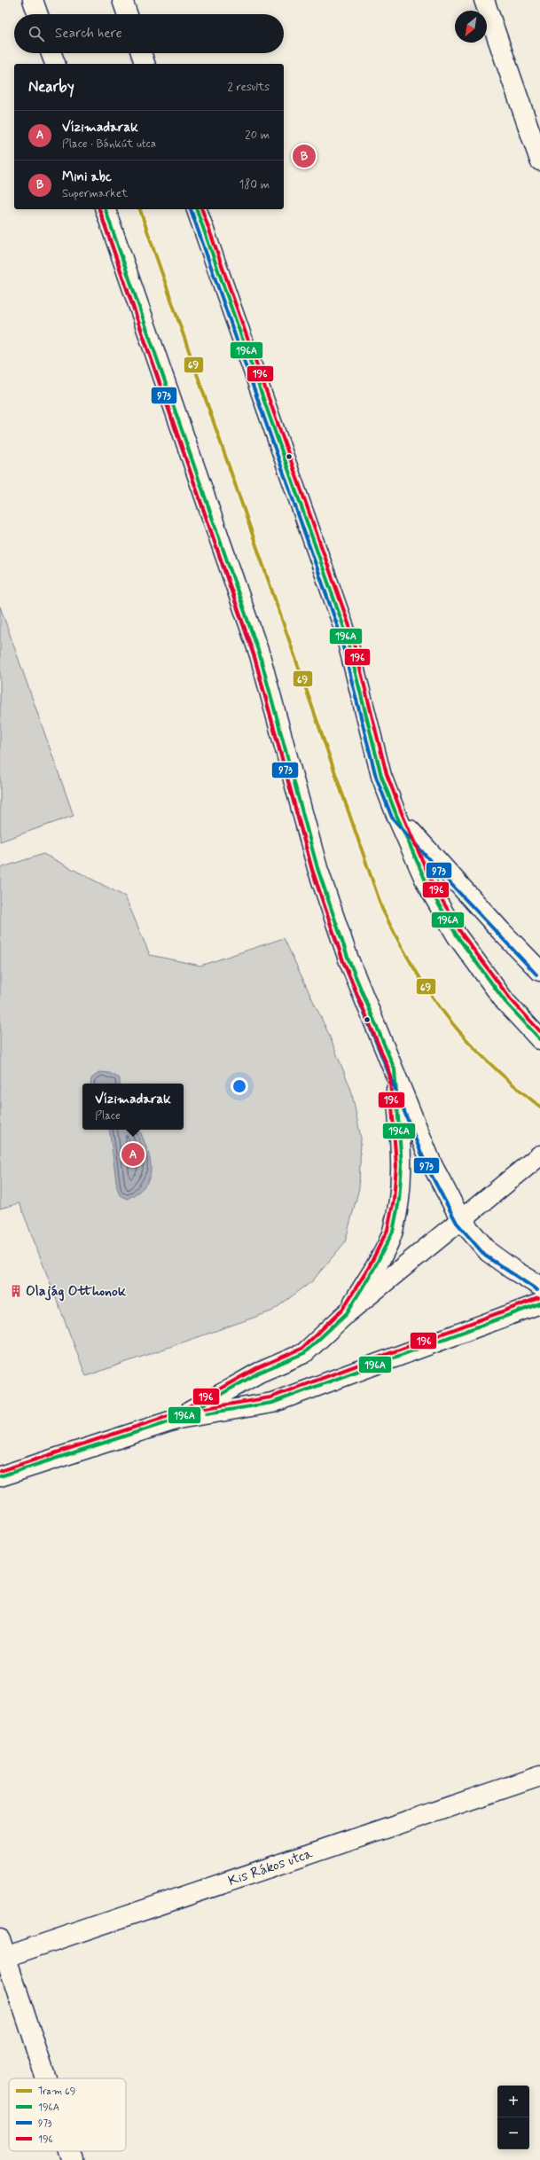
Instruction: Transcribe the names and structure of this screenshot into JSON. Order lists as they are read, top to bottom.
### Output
{
  "streets": {
    "street": ["Kis Rákos utca"]
  },
  "places": {
    "building": ["Olajág Otthonok"]
  },
  "lines": [
    "tram line 69",
    "transit line 196A",
    "transit line 973",
    "transit line 196"
  ],
  "legend": [
    "Tram 69",
    "196A",
    "973",
    "196"
  ],
  "north": "bottom left",
  "page": {
    "search": "Search here",
    "heading": ["Nearby", "2 results"],
    "list": [
      {
        "mark": "A",
        "name": "Vízimadarak",
        "note": "Place · Bánkút utca",
        "value": "20 m"
      },
      {
        "mark": "B",
        "name": "Mini abc",
        "note": "Supermarket",
        "value": "180 m"
      }
    ],
    "pins": ["B", "A"],
    "popup": ["Vízimadarak", "Place"],
    "map_buttons": ["+", "−"]
  }
}
